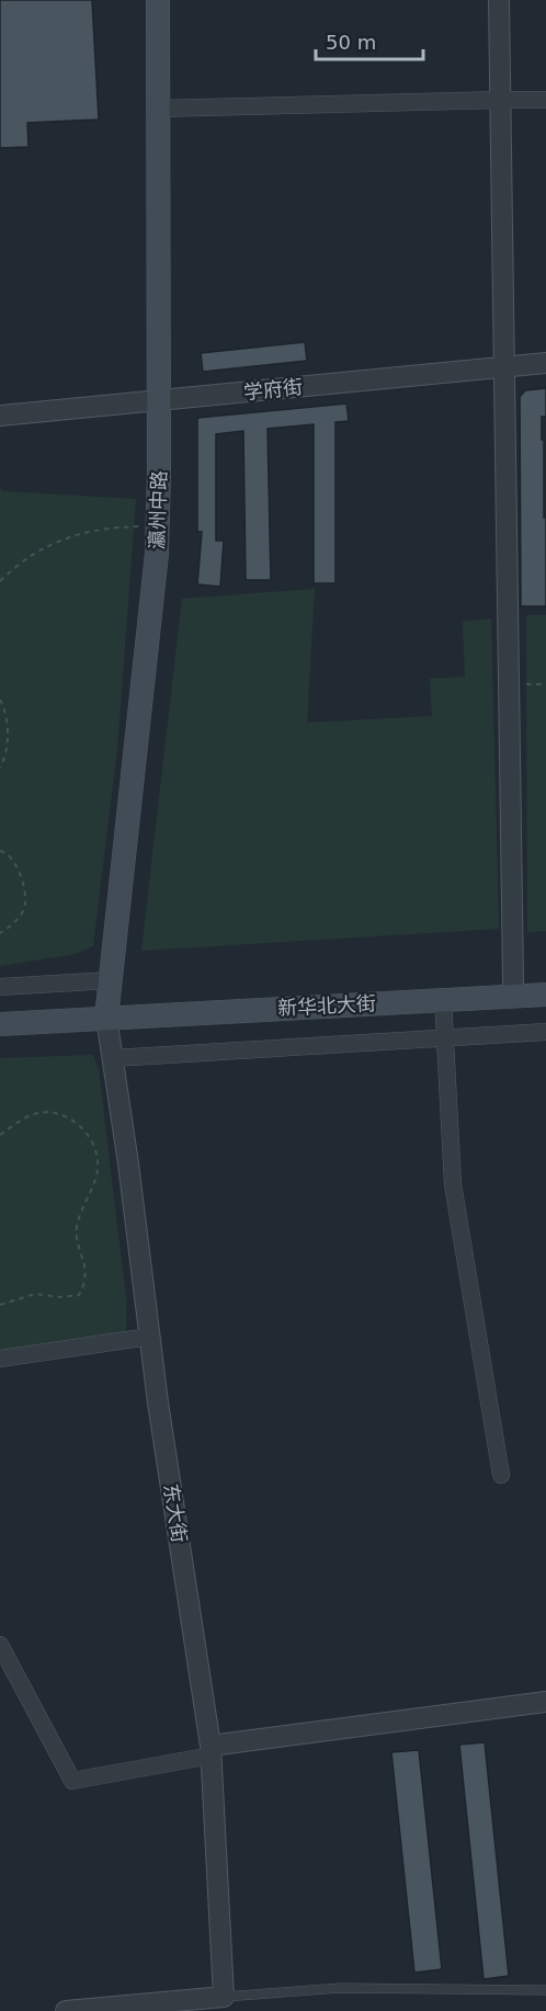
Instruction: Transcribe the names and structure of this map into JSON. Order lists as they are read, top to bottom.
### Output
{
  "streets": {
    "main road": ["瀛州中路", "新华北大街"],
    "street": ["学府街", "东大街"]
  },
  "crossings": [
    ["学府街", "瀛州中路"],
    ["瀛州中路", "新华北大街"],
    ["瀛州中路", "东大街"],
    ["新华北大街", "东大街"]
  ],
  "scale_bar": "50 m"
}
